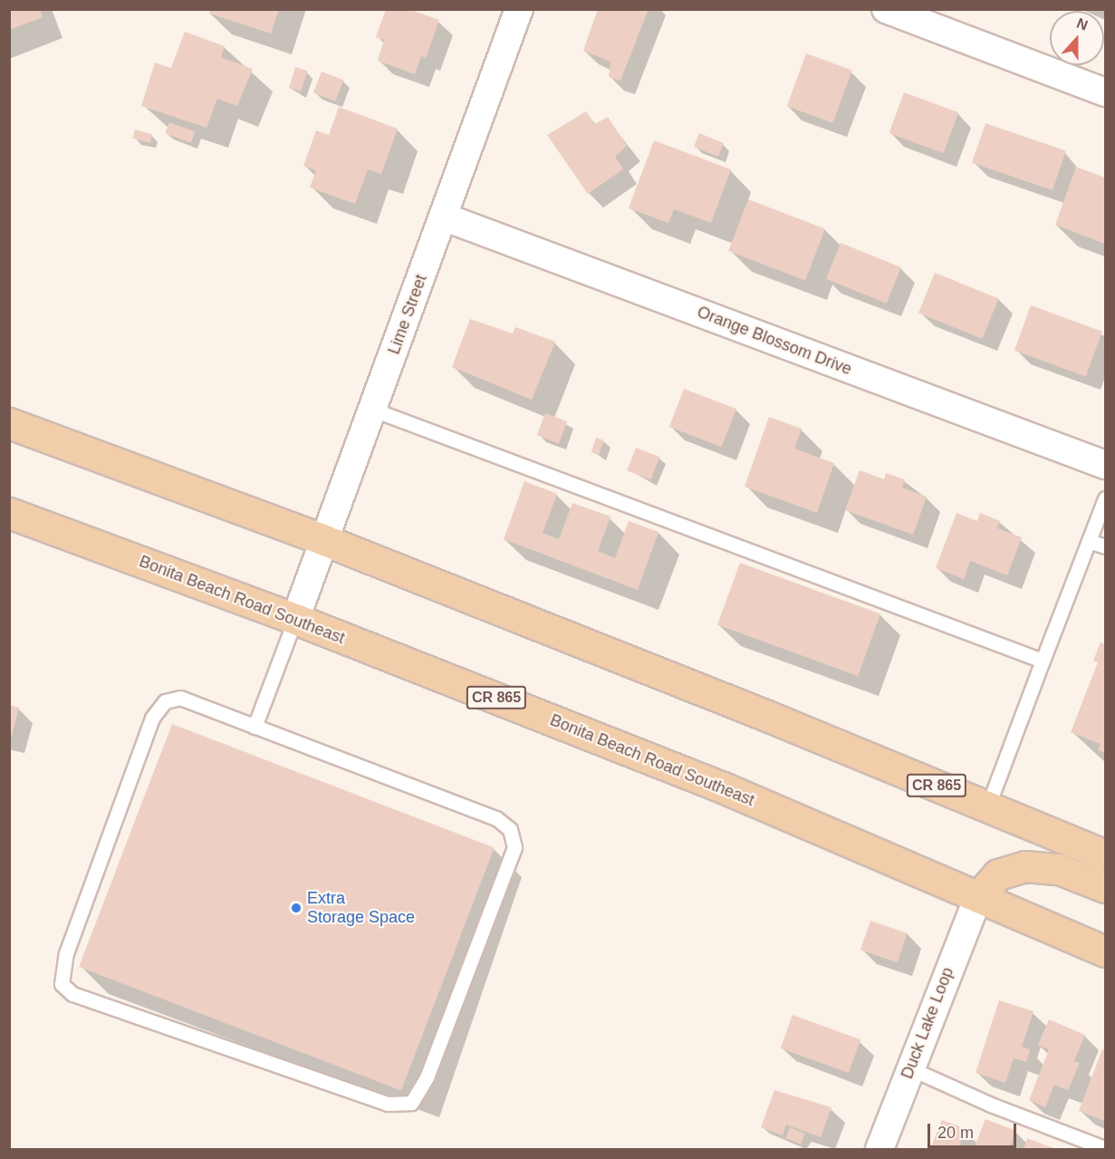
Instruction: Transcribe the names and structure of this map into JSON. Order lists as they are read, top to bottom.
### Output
{
  "streets": {
    "main road": ["Bonita Beach Road Southeast", "CR 865"],
    "street": ["Lime Street", "Orange Blossom Drive", "Duck Lake Loop"]
  },
  "crossings": [
    ["Lime Street", "Orange Blossom Drive"],
    ["Lime Street", "Bonita Beach Road Southeast"],
    ["Lime Street", "CR 865"],
    ["Bonita Beach Road Southeast", "Duck Lake Loop"]
  ],
  "places": ["Extra Storage Space"],
  "scale_bar": "20 m",
  "north": "top"
}
